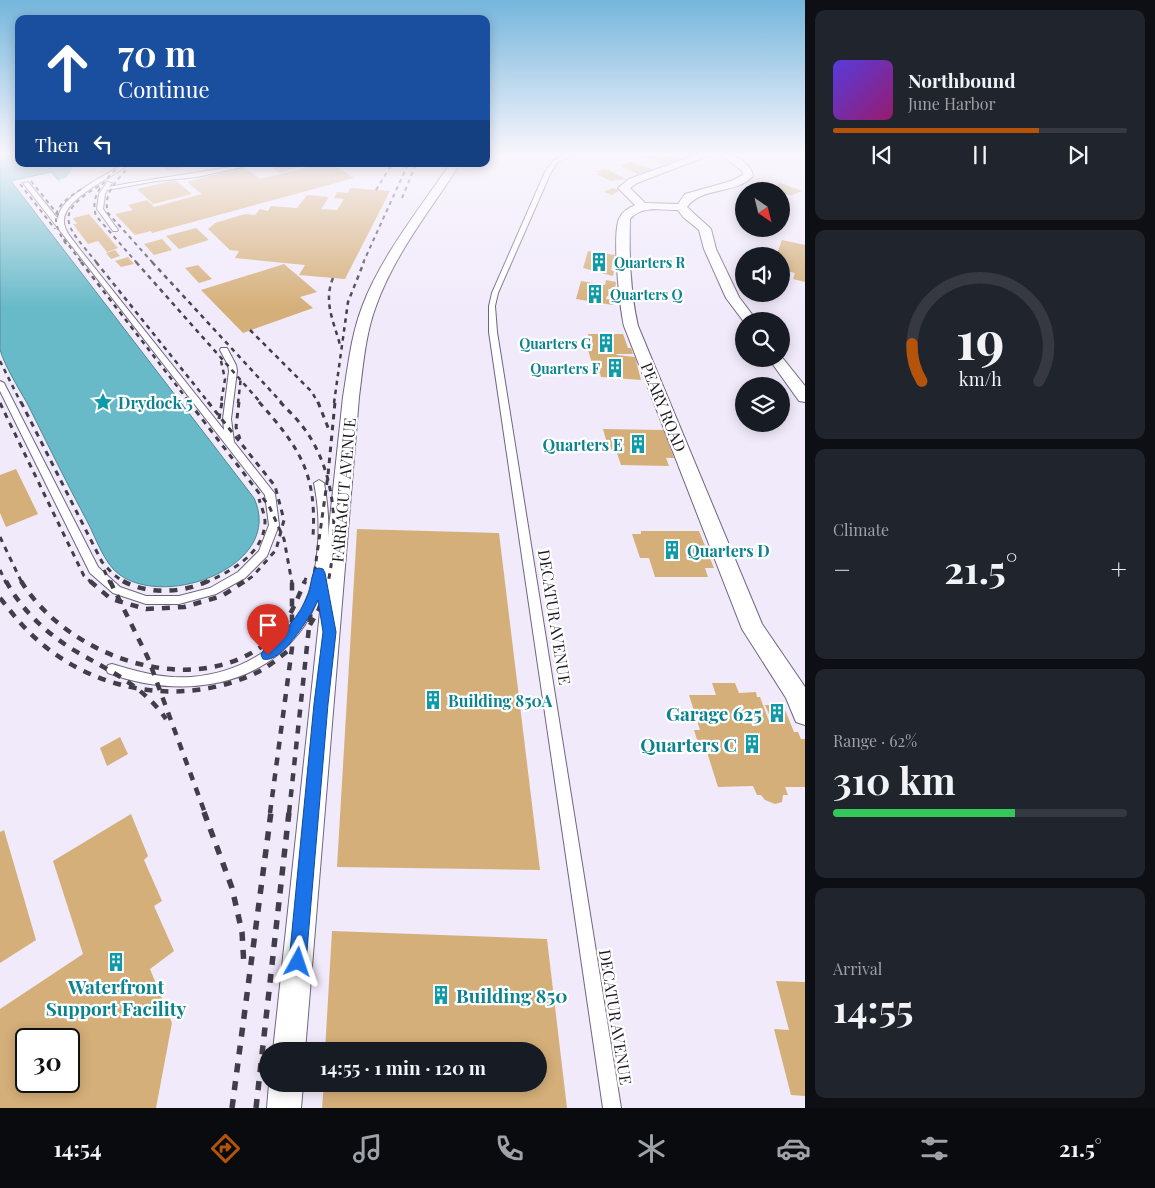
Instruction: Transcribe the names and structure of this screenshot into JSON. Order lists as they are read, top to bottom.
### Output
{
  "streets": {
    "street": ["PEARY ROAD", "FARRAGUT AVENUE"],
    "lane": ["DECATUR AVENUE"]
  },
  "places": {
    "building": [
      "Quarters R",
      "Quarters Q",
      "Quarters G",
      "Quarters F",
      "Quarters E",
      "Quarters D",
      "Building 850A",
      "Garage 625",
      "Quarters C",
      "Waterfront Support Facility",
      "Building 850"
    ],
    "place": ["Drydock 5"]
  },
  "north": "bottom right",
  "page": {
    "turn": ["70 m", "Continue"],
    "song": ["Northbound", "June Harbor"],
    "then": "Then",
    "tile": [
      "Climate",
      ["Range · 62%", "310 km"],
      ["Arrival", "14:55"]
    ],
    "heat": ["−", "21.5°", "+"],
    "limit": "30",
    "trip": "14:55 · 1 min · 120 m",
    "tabs": ["14:54", "21.5°"],
    "gauge": ["19", "km/h"]
  }
}
